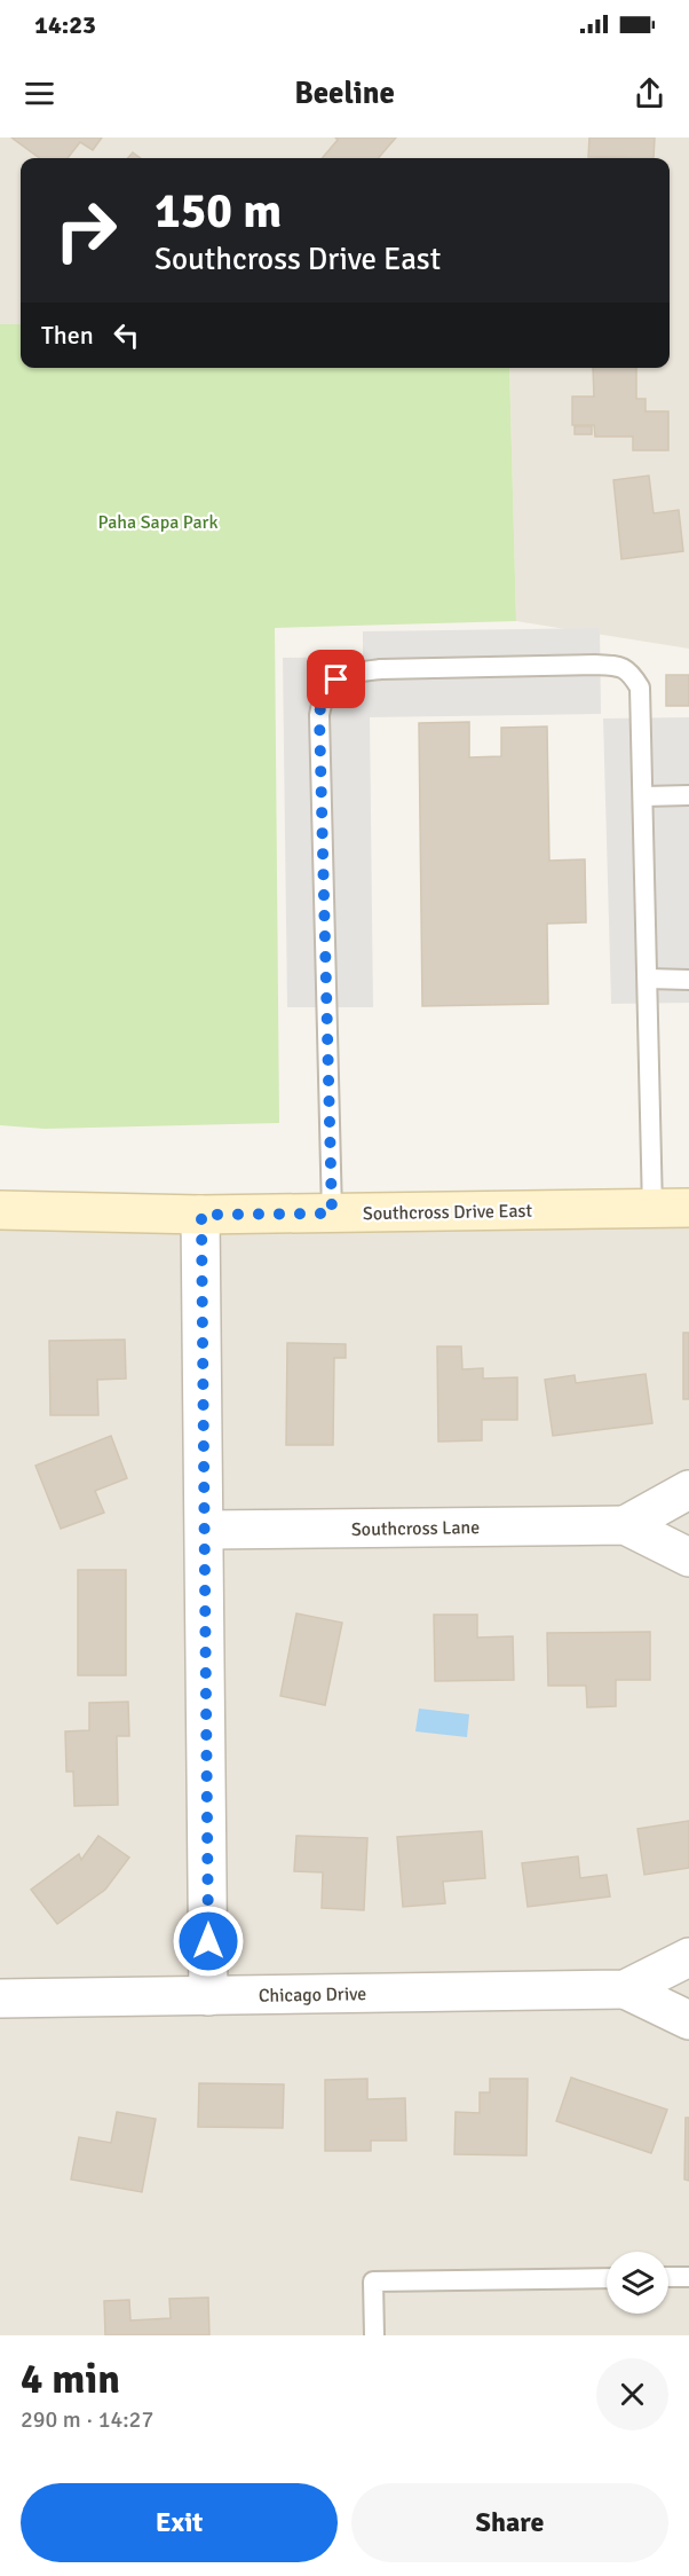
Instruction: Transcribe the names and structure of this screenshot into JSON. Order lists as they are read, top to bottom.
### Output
{
  "streets": {
    "street": ["Southcross Drive East", "Southcross Lane", "Chicago Drive"]
  },
  "parks": ["Paha Sapa Park"],
  "page": {
    "status": "14:23",
    "header": "Beeline",
    "turn": ["150 m", "Southcross Drive East"],
    "then": "Then",
    "heading": ["4 min", "290 m · 14:27"],
    "buttons": ["Exit", "Share"]
  }
}
